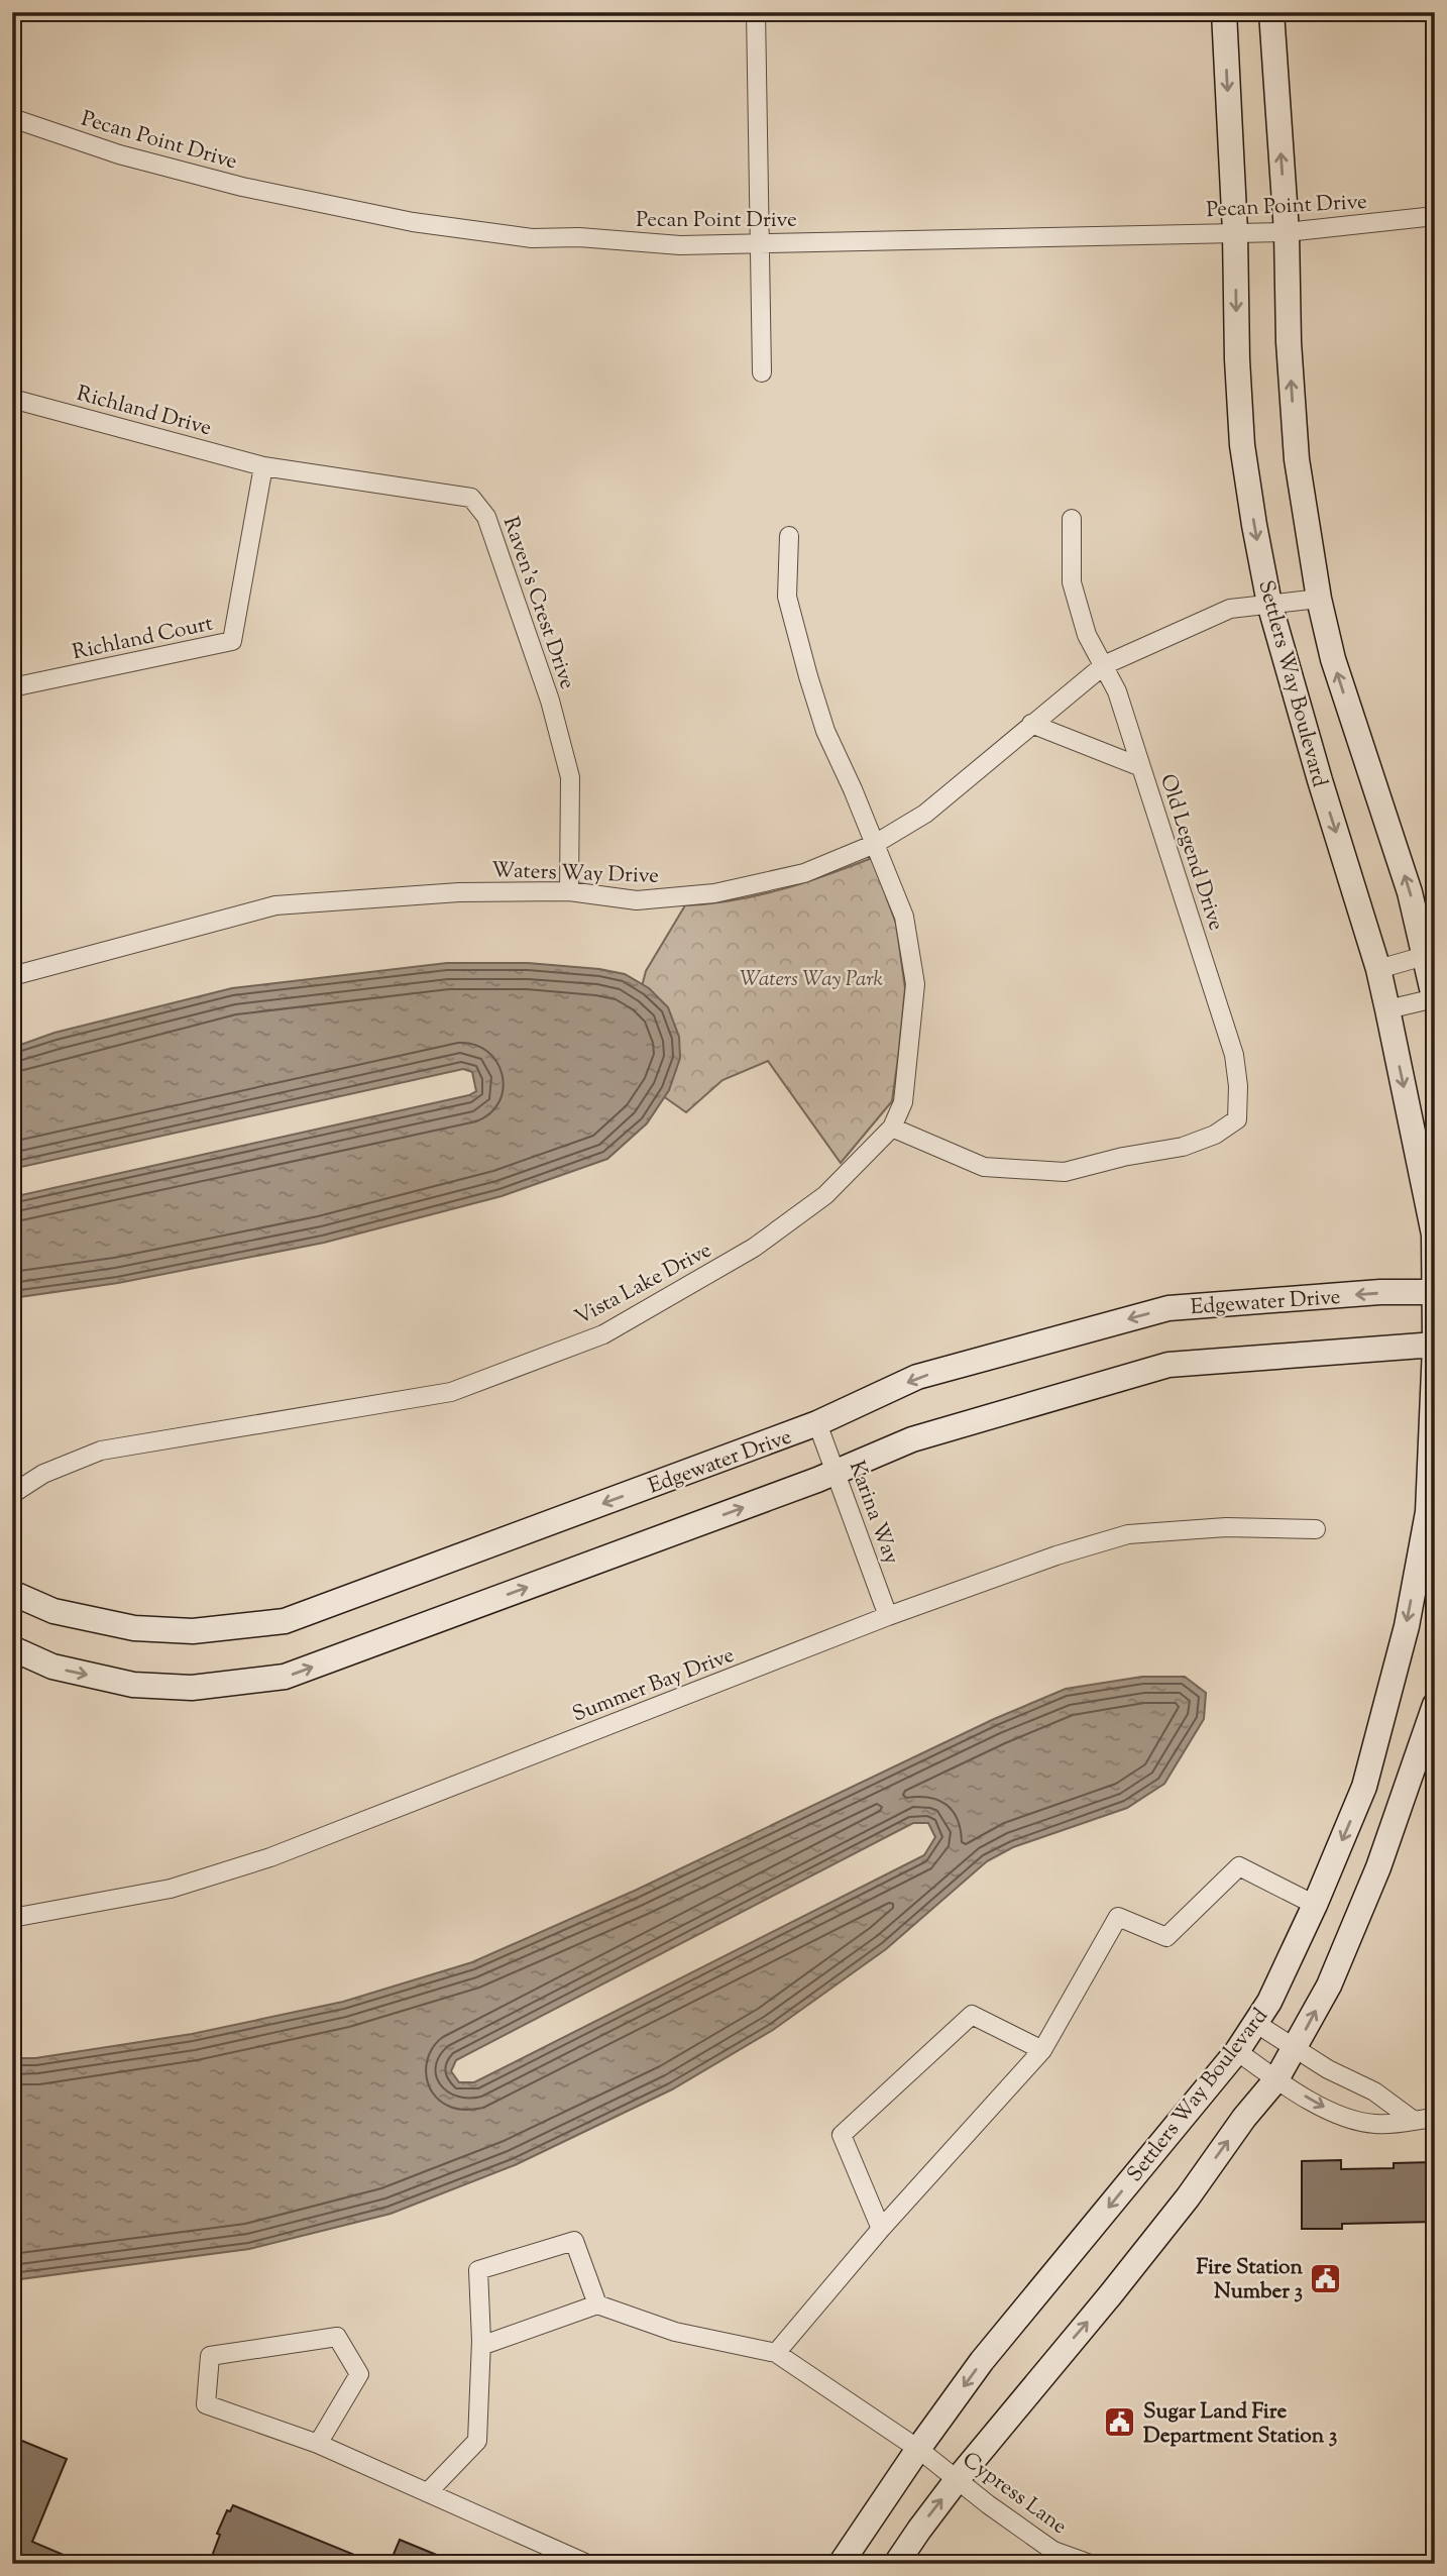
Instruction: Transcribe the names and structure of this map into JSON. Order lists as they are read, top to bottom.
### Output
{
  "streets": {
    "street": [
      "Pecan Point Drive",
      "Richland Drive",
      "Raven's Crest Drive",
      "Richland Court",
      "Settlers Way Boulevard",
      "Old Legend Drive",
      "Waters Way Drive",
      "Vista Lake Drive",
      "Edgewater Drive",
      "Karina Way",
      "Summer Bay Drive",
      "Cypress Lane"
    ]
  },
  "crossings": [
    ["Pecan Point Drive", "Settlers Way Boulevard"],
    ["Richland Drive", "Raven's Crest Drive"],
    ["Richland Drive", "Richland Court"],
    ["Raven's Crest Drive", "Richland Court"],
    ["Raven's Crest Drive", "Waters Way Drive"],
    ["Settlers Way Boulevard", "Waters Way Drive"],
    ["Settlers Way Boulevard", "Edgewater Drive"],
    ["Settlers Way Boulevard", "Cypress Lane"],
    ["Old Legend Drive", "Waters Way Drive"],
    ["Old Legend Drive", "Vista Lake Drive"],
    ["Waters Way Drive", "Vista Lake Drive"],
    ["Edgewater Drive", "Karina Way"],
    ["Karina Way", "Summer Bay Drive"]
  ],
  "parks": ["Waters Way Park"],
  "places": {
    "public building": ["Fire Station Number 3", "Sugar Land Fire Department Station 3"]
  }
}
